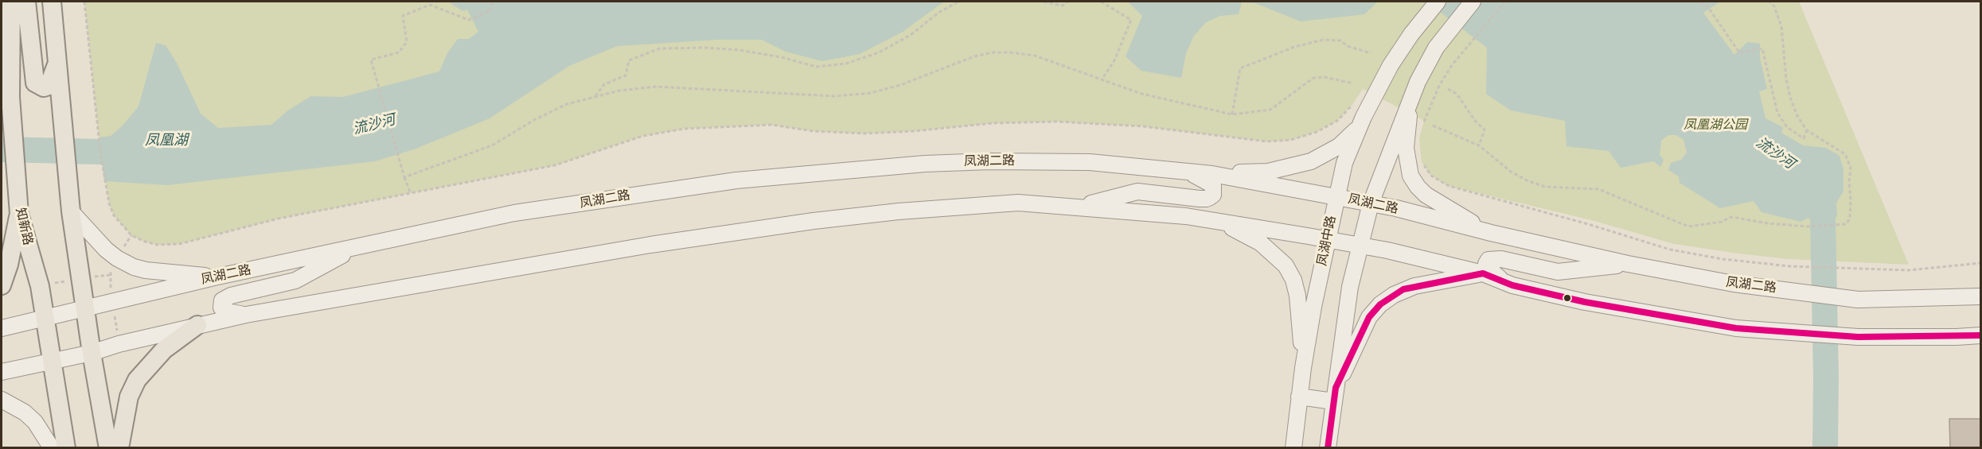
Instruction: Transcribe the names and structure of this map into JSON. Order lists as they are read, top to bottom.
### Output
{
  "streets": {
    "main road": ["知新路"],
    "street": ["凤湖二路", "凤湖中路"]
  },
  "crossings": [
    ["凤湖二路", "知新路"],
    ["凤湖二路", "凤湖中路"]
  ],
  "water": ["流沙河", "凤凰湖"],
  "parks": ["凤凰湖公园"]
}
